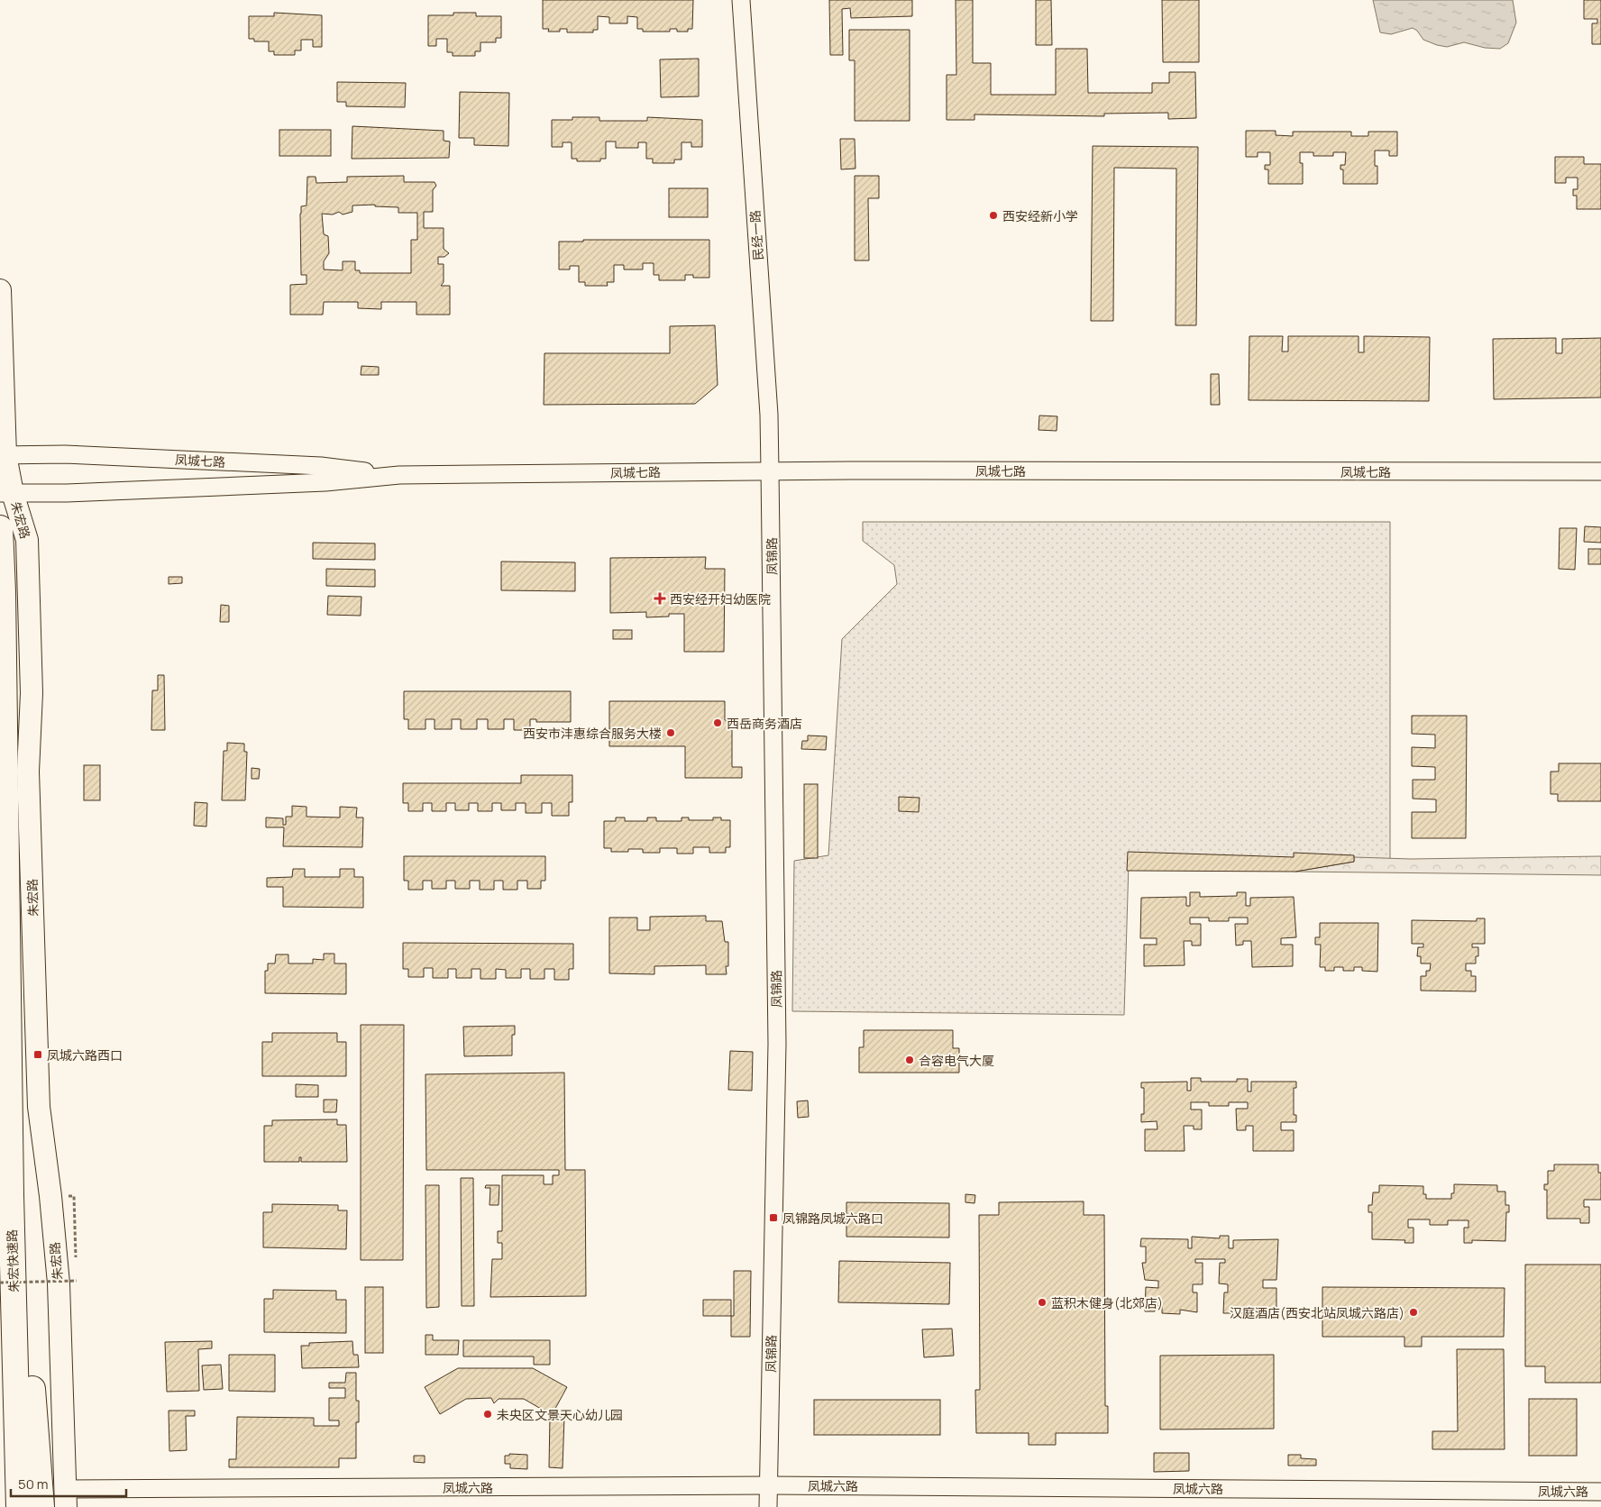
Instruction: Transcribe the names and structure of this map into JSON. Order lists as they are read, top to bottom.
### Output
{
  "streets": {
    "highway": ["朱宏快速路"],
    "main road": ["朱宏路"],
    "street": [
      "民经一路",
      "凤城七路",
      "凤锦路",
      "凤城六路"
    ]
  },
  "crossings": [
    ["民经一路", "凤城七路"],
    ["民经一路", "凤锦路"],
    ["凤城七路", "朱宏路"],
    ["凤城七路", "凤锦路"],
    ["朱宏路", "凤城六路"],
    ["凤锦路", "凤城六路"]
  ],
  "places": {
    "other": [
      "西安经新小学",
      "西岳商务酒店",
      "西安市沣惠综合服务大楼",
      "合容电气大厦",
      "蓝积木健身(北郊店)",
      "汉庭酒店(西安北站凤城六路店)",
      "未央区文景天心幼儿园"
    ],
    "health": ["西安经开妇幼医院"],
    "transit": ["凤城六路西口", "凤锦路凤城六路口"]
  },
  "scale_bar": "50 m"
}
